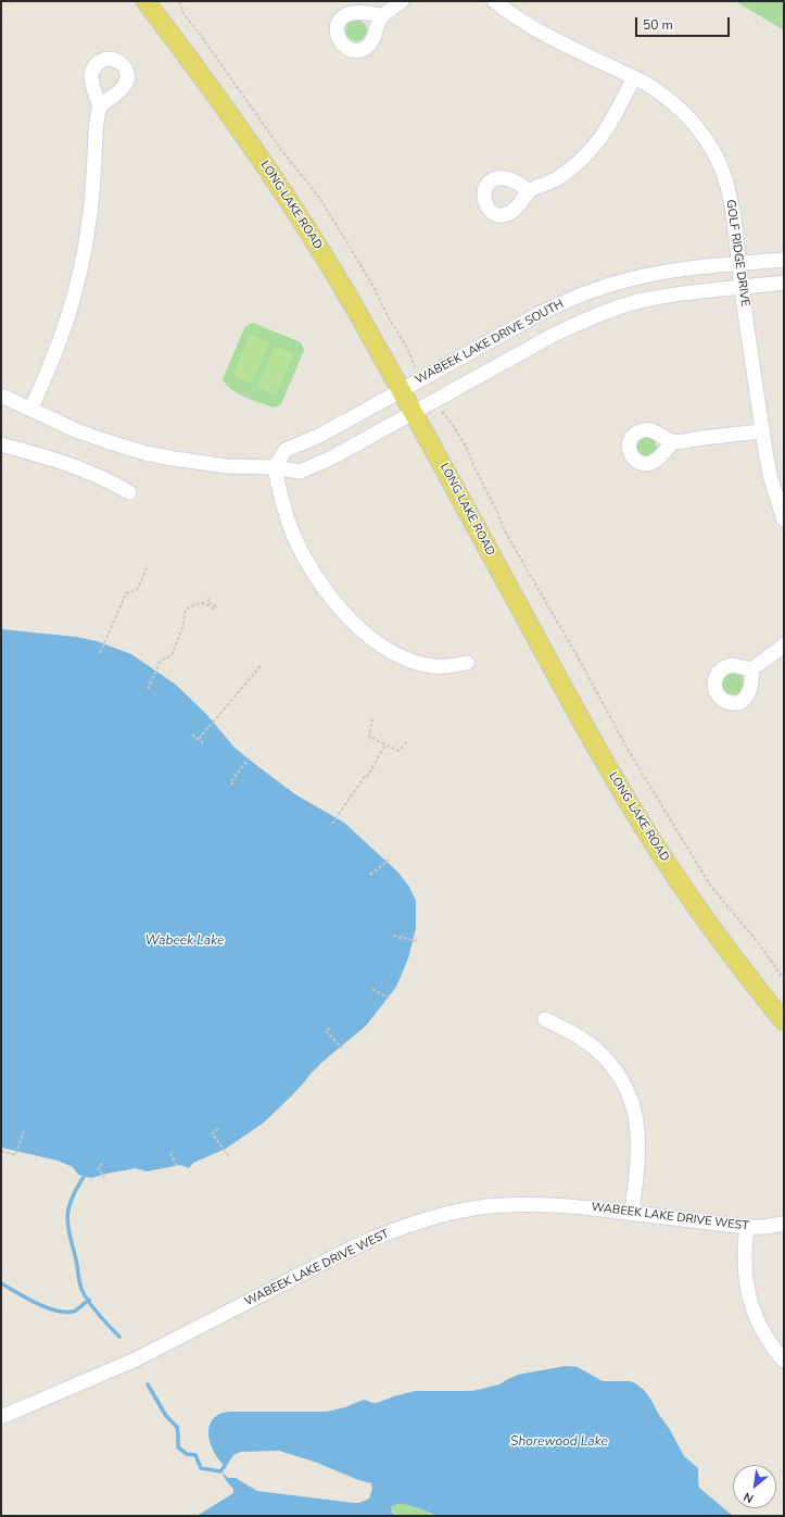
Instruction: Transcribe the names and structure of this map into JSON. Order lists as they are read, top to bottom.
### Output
{
  "streets": {
    "main road": ["LONG LAKE ROAD"],
    "street": ["GOLF RIDGE DRIVE", "WABEEK LAKE DRIVE SOUTH", "WABEEK LAKE DRIVE WEST"]
  },
  "crossings": [
    ["LONG LAKE ROAD", "WABEEK LAKE DRIVE SOUTH"],
    ["GOLF RIDGE DRIVE", "WABEEK LAKE DRIVE SOUTH"]
  ],
  "water": ["Wabeek Lake", "Shorewood Lake"],
  "scale_bar": "50 m",
  "north": "bottom left"
}
